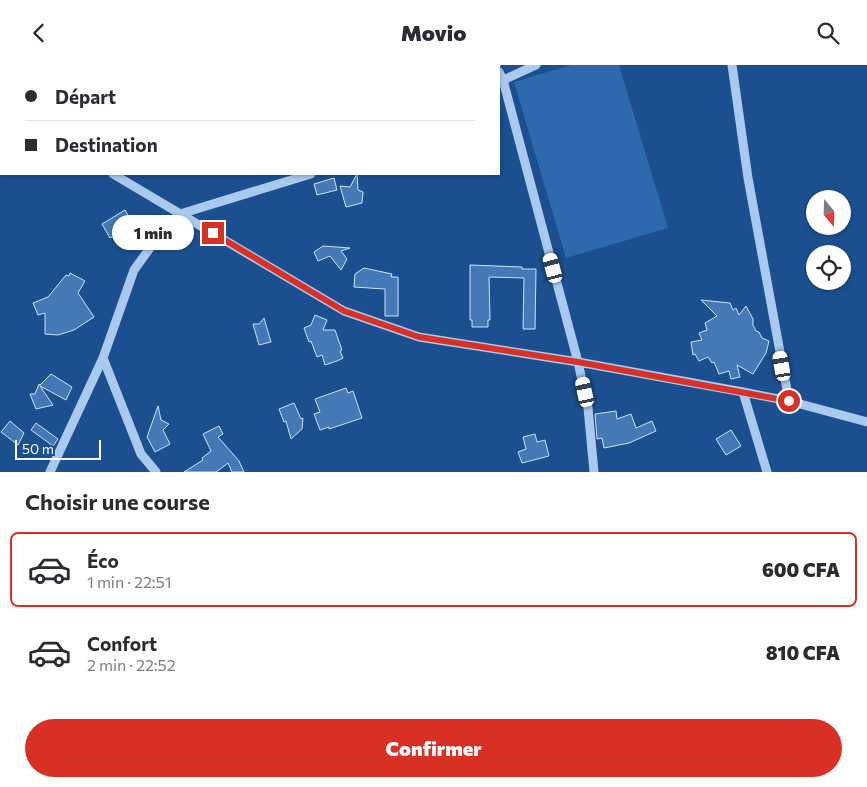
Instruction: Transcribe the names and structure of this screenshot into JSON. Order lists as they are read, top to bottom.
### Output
{
  "scale_bar": "50 m",
  "north": "bottom",
  "page": {
    "header": "Movio",
    "banner": ["Départ", "Destination"],
    "bubble": "1 min",
    "scale": "50 m",
    "heading": "Choisir une course",
    "list": [
      {
        "name": "Éco",
        "note": "1 min · 22:51",
        "value": "600 CFA"
      },
      {
        "name": "Confort",
        "note": "2 min · 22:52",
        "value": "810 CFA"
      }
    ],
    "buttons": "Confirmer"
  }
}
